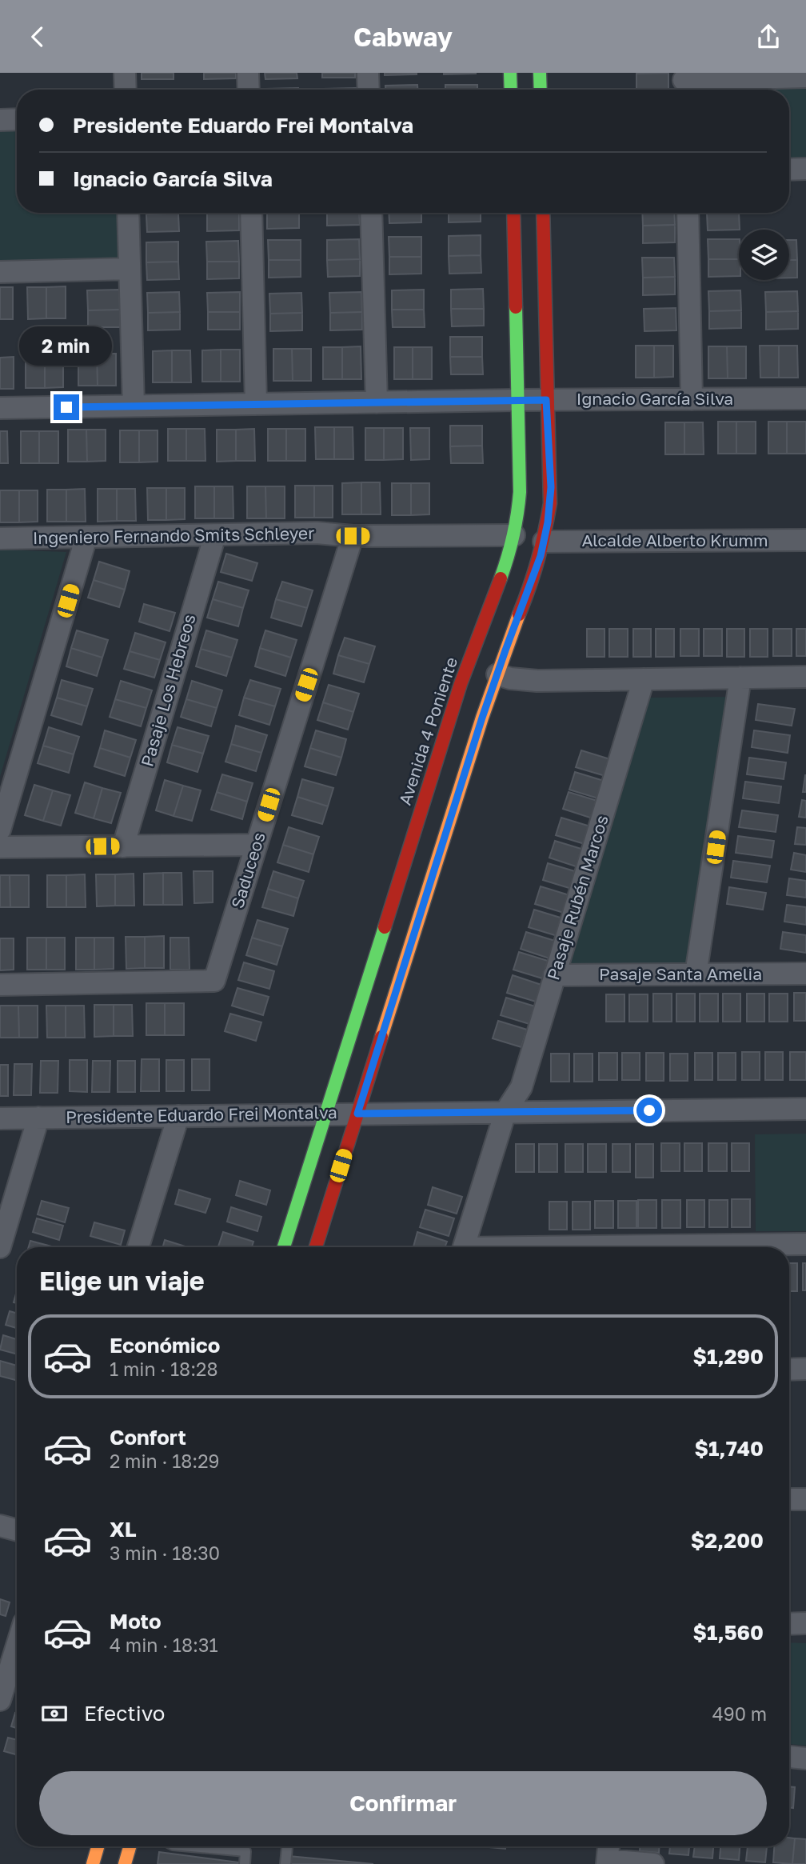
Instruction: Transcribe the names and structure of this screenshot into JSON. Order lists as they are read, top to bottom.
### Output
{
  "streets": {
    "street": [
      "Ignacio García Silva",
      "Ingeniero Fernando Smits Schleyer",
      "Alcalde Alberto Krumm",
      "Pasaje Los Hebreos",
      "Avenida 4 Poniente",
      "Saduceos",
      "Pasaje Rubén Marcos",
      "Pasaje Santa Amelia",
      "Presidente Eduardo Frei Montalva"
    ]
  },
  "crossings": [
    ["Ignacio García Silva", "Avenida 4 Poniente"],
    ["Ingeniero Fernando Smits Schleyer", "Pasaje Los Hebreos"],
    ["Ingeniero Fernando Smits Schleyer", "Avenida 4 Poniente"],
    ["Ingeniero Fernando Smits Schleyer", "Saduceos"],
    ["Avenida 4 Poniente", "Presidente Eduardo Frei Montalva"],
    ["Pasaje Rubén Marcos", "Pasaje Santa Amelia"],
    ["Pasaje Rubén Marcos", "Presidente Eduardo Frei Montalva"]
  ],
  "page": {
    "header": "Cabway",
    "banner": ["Presidente Eduardo Frei Montalva", "Ignacio García Silva"],
    "bubble": "2 min",
    "heading": "Elige un viaje",
    "list": [
      {
        "name": "Económico",
        "note": "1 min · 18:28",
        "value": "$1,290"
      },
      {
        "name": "Confort",
        "note": "2 min · 18:29",
        "value": "$1,740"
      },
      {
        "name": "XL",
        "note": "3 min · 18:30",
        "value": "$2,200"
      },
      {
        "name": "Moto",
        "note": "4 min · 18:31",
        "value": "$1,560"
      }
    ],
    "pay": ["Efectivo", "490 m"],
    "buttons": "Confirmar"
  }
}
